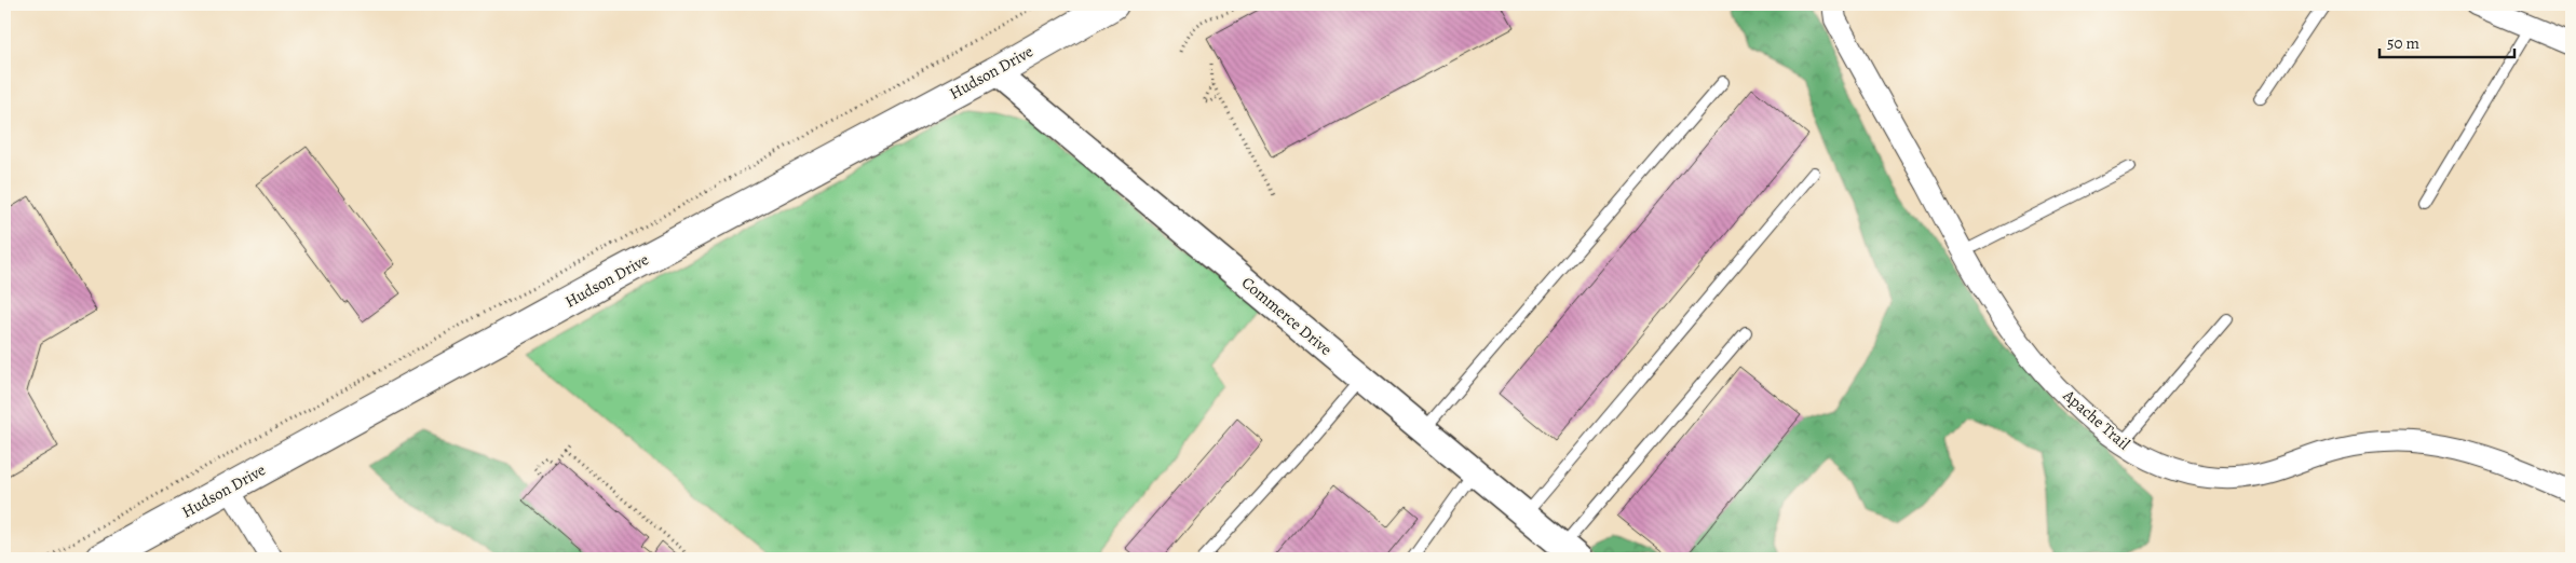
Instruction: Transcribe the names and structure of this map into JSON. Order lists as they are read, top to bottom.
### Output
{
  "streets": {
    "main road": ["Hudson Drive"],
    "street": ["Commerce Drive", "Apache Trail"]
  },
  "crossings": [
    ["Hudson Drive", "Commerce Drive"]
  ],
  "scale_bar": "50 m"
}
